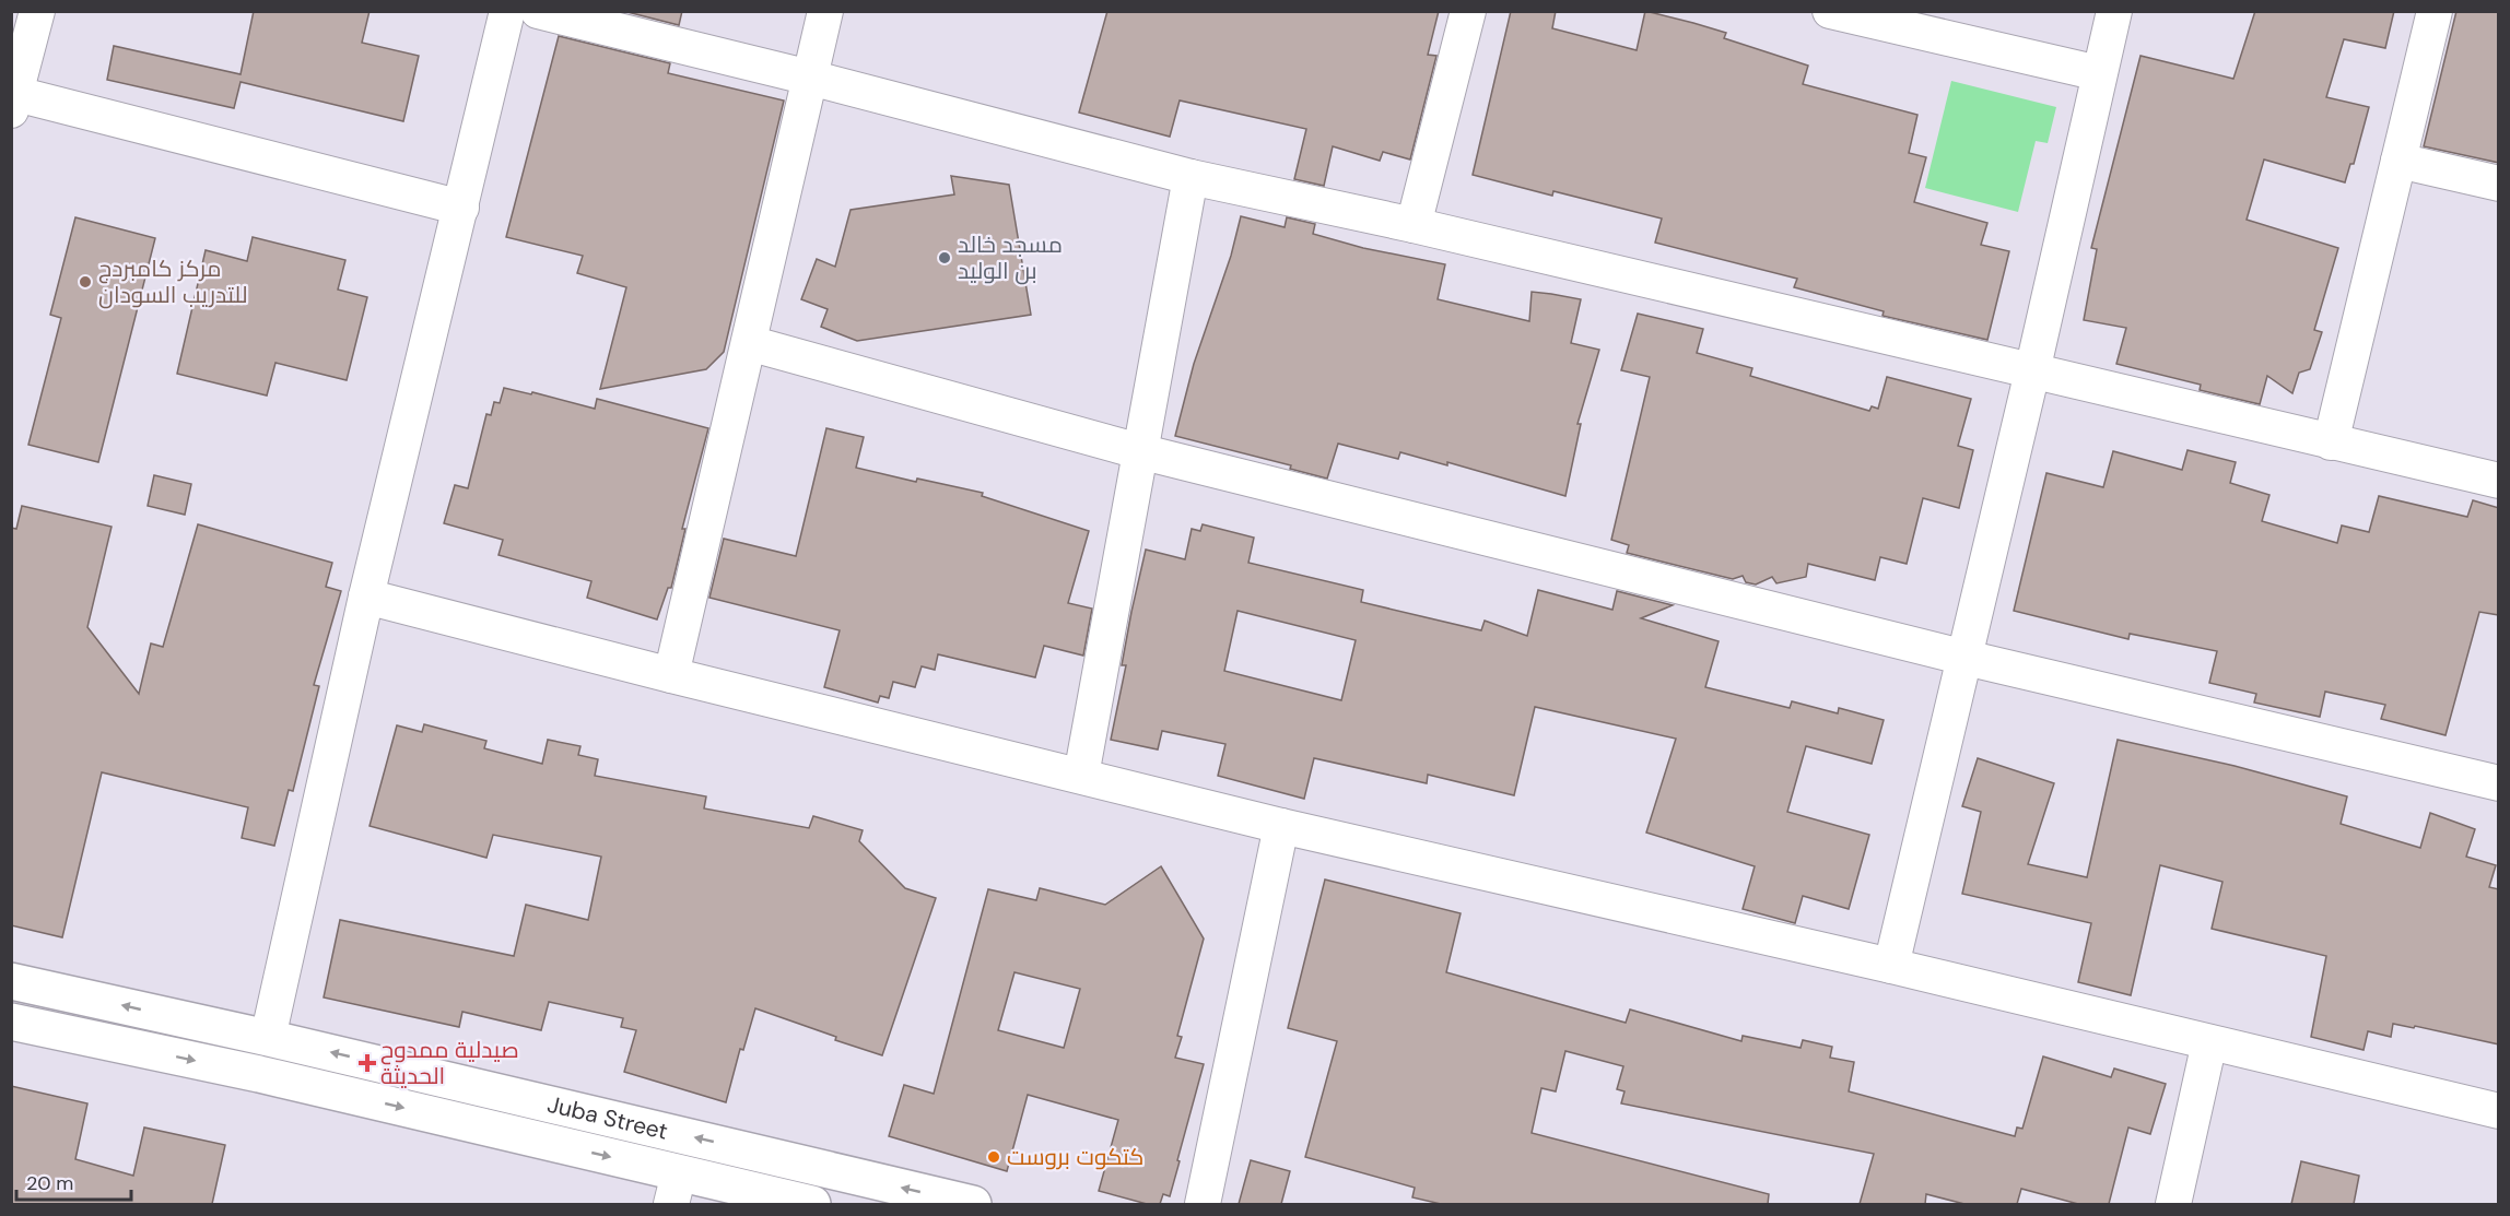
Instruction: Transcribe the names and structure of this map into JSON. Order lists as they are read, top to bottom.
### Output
{
  "streets": {
    "street": ["Juba Street"]
  },
  "places": {
    "other": ["مسجد خالد بن الوليد", "مركز كامبردج للتدريب السودان", "كتكوت بروست"],
    "health": ["صيدلية ممدوح الحديثة"]
  },
  "scale_bar": "20 m"
}
